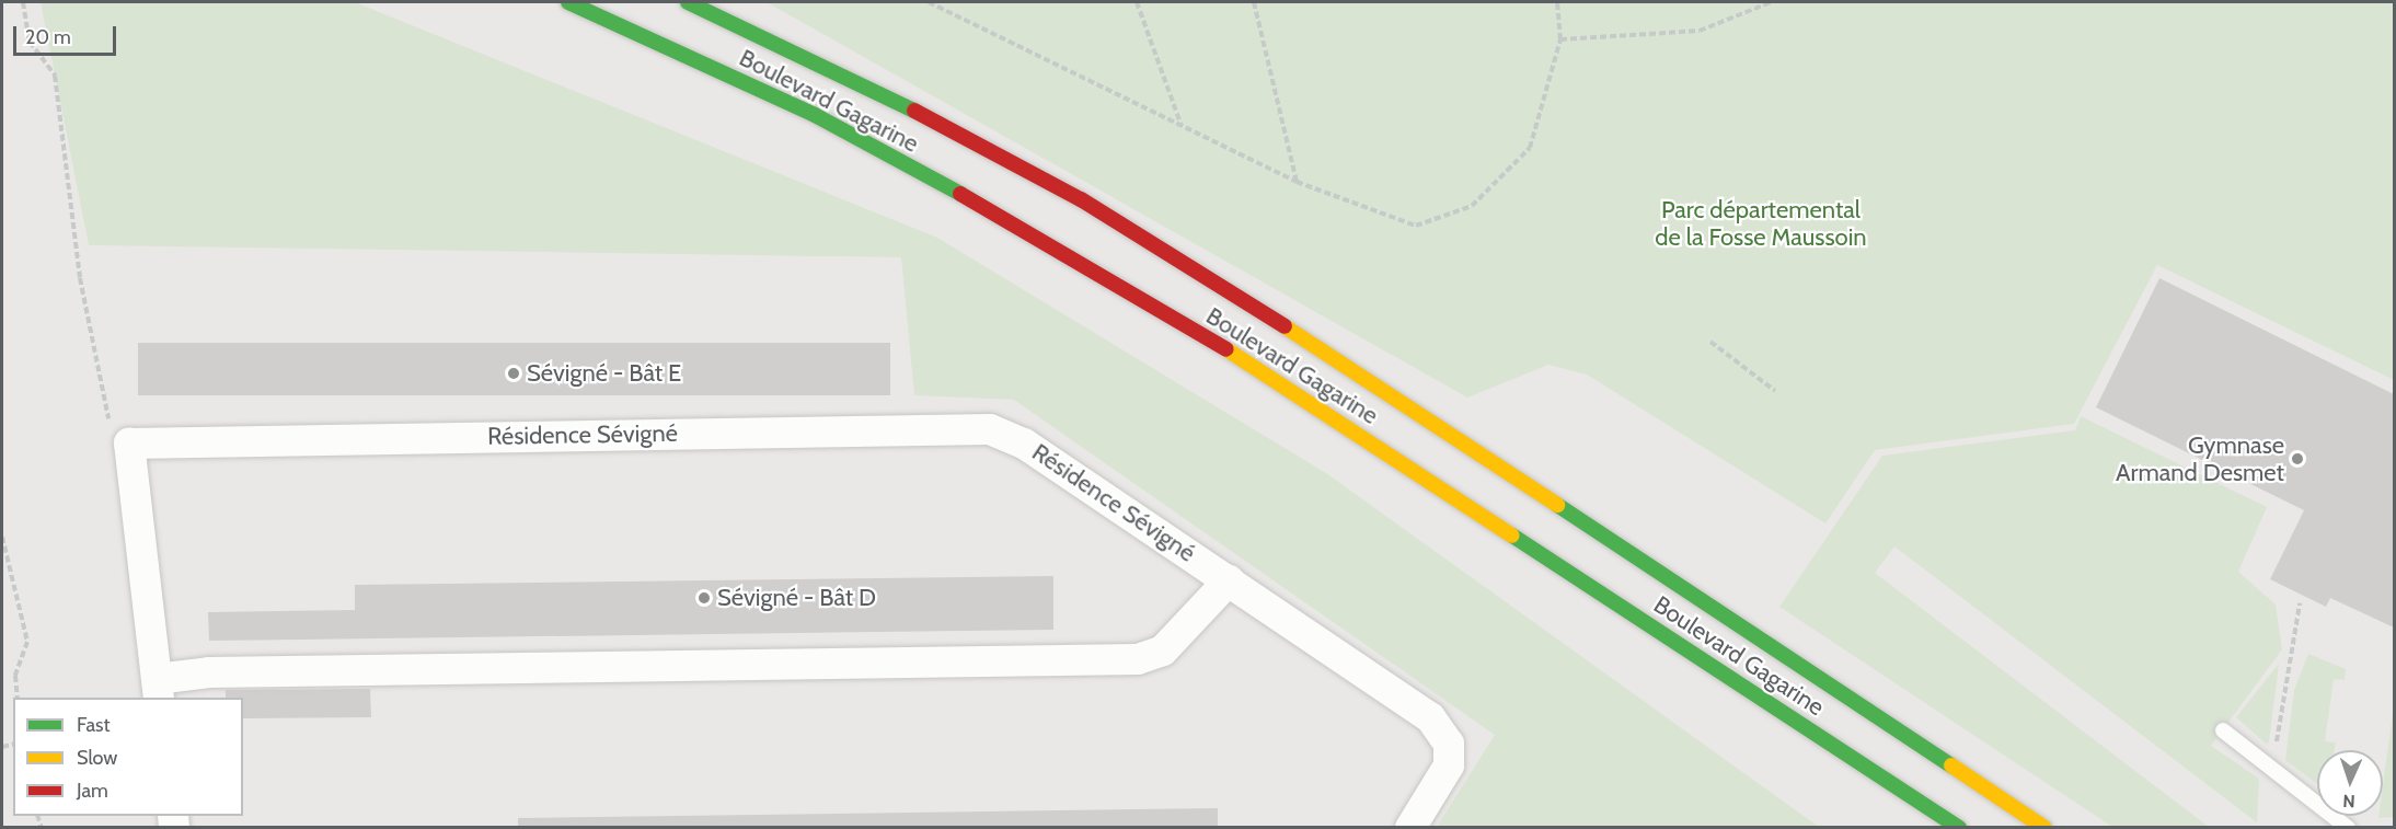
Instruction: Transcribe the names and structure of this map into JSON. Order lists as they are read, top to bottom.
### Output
{
  "streets": {
    "main road": ["Boulevard Gagarine"],
    "street": ["Résidence Sévigné"]
  },
  "parks": ["Parc départemental de la Fosse Maussoin"],
  "places": ["Sévigné - Bât E", "Gymnase Armand Desmet", "Sévigné - Bât D"],
  "legend": ["Fast", "Slow", "Jam"],
  "scale_bar": "20 m",
  "north": "bottom"
}
